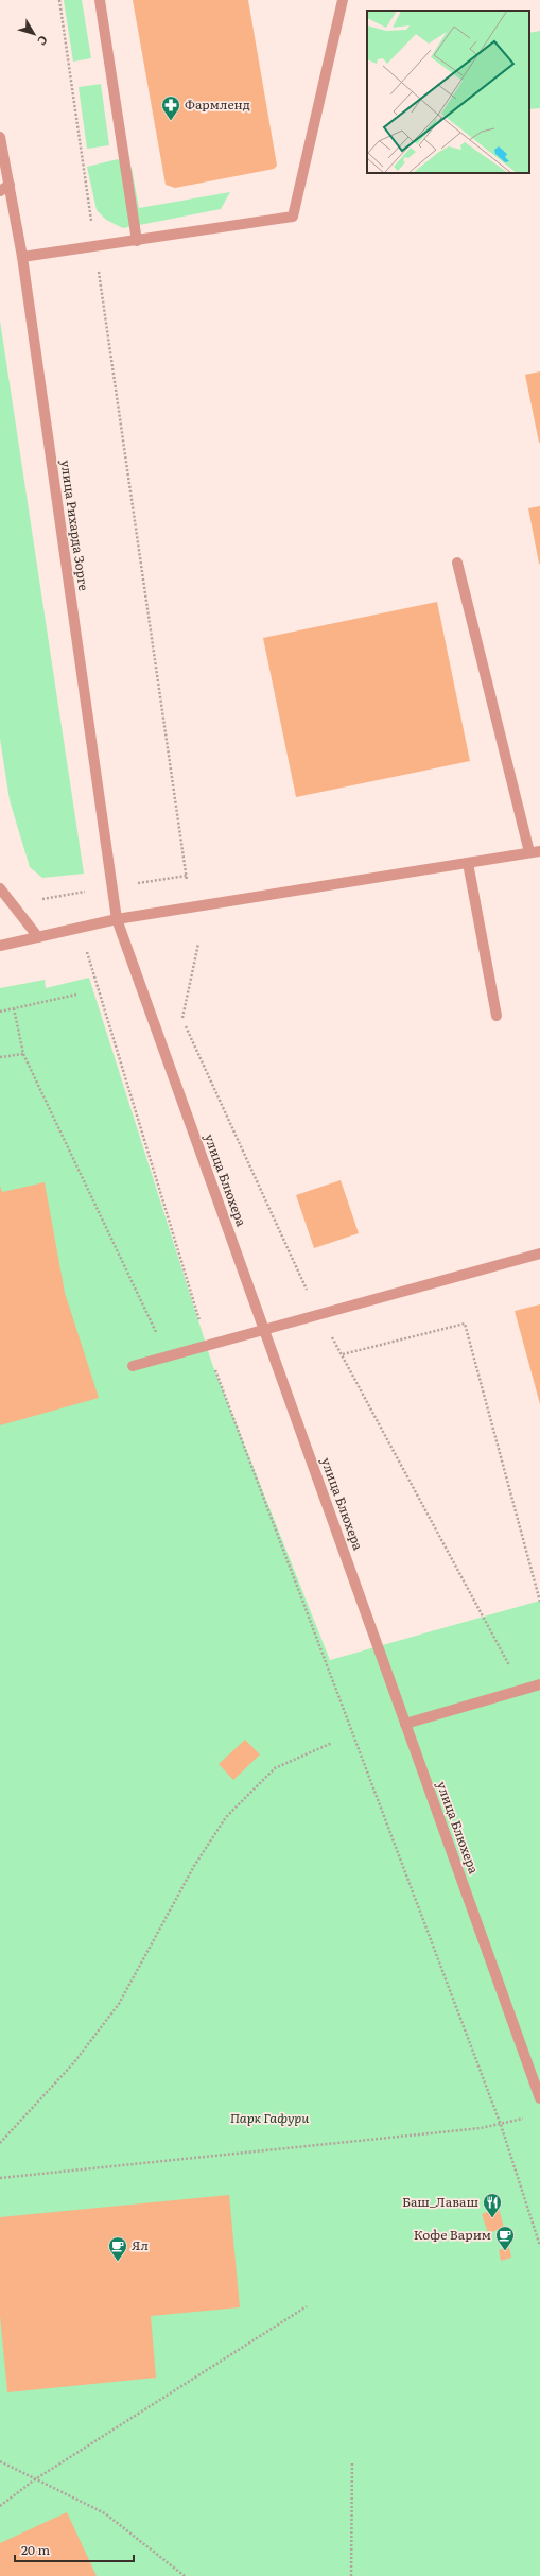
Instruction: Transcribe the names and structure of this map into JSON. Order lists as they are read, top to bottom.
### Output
{
  "streets": {
    "street": ["улица Рихарда Зорге", "улица Блюхера"]
  },
  "crossings": [
    ["улица Рихарда Зорге", "улица Блюхера"]
  ],
  "parks": ["Парк Гафури"],
  "places": {
    "pharmacy": ["Фармленд"],
    "restaurant": ["Баш_Лаваш"],
    "cafe": ["Кофе Варим", "Ял"]
  },
  "scale_bar": "20 m",
  "north": "bottom right"
}
